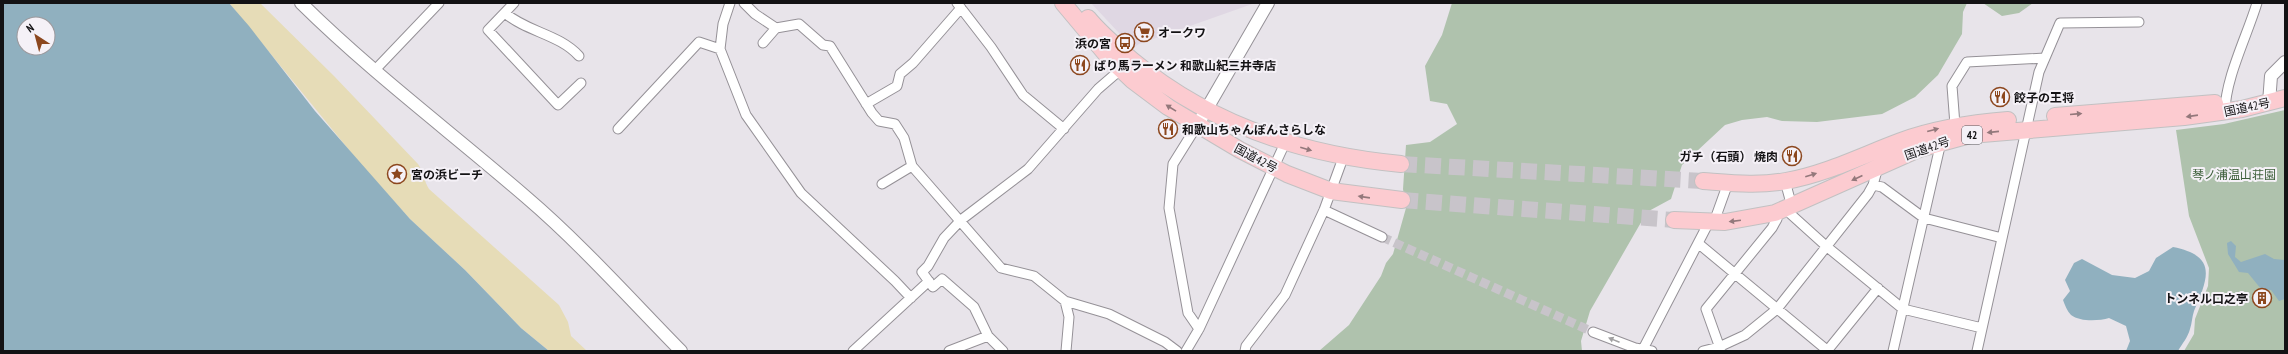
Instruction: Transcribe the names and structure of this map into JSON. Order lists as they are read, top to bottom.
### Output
{
  "streets": {
    "highway": ["国道42号", "42"]
  },
  "parks": ["琴ノ浦温山荘園"],
  "places": {
    "supermarket": ["オークワ"],
    "bus stop": ["浜の宮"],
    "restaurant": [
      "ばり馬ラーメン 和歌山紀三井寺店",
      "餃子の王将",
      "和歌山ちゃんぽんさらしな",
      "ガチ（石頭） 焼肉"
    ],
    "place": ["宮の浜ビーチ"],
    "building": ["トンネル口之亭"]
  },
  "north": "top left"
}
